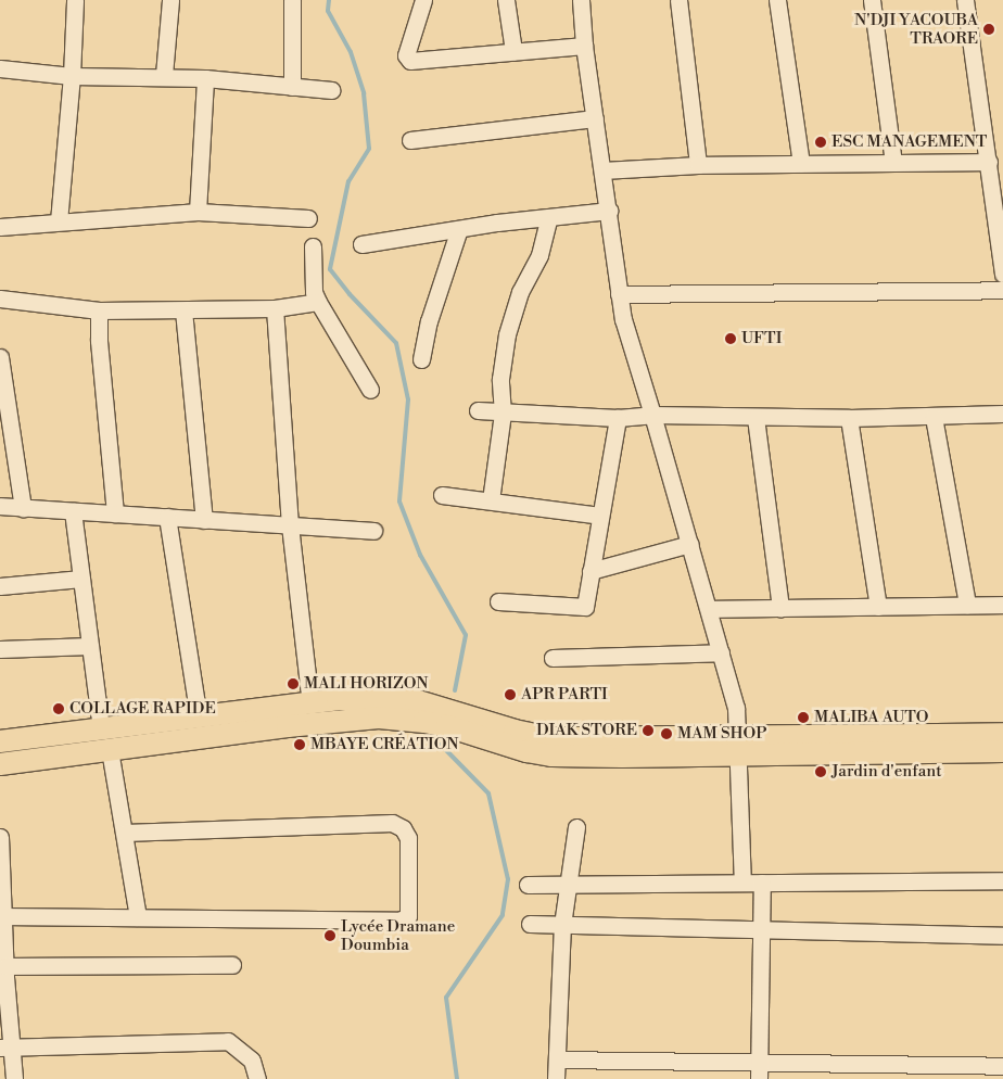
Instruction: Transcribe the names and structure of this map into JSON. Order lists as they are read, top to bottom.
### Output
{
  "places": [
    "N'DJI YACOUBA TRAORE",
    "ESC MANAGEMENT",
    "UFTI",
    "MALI HORIZON",
    "APR PARTI",
    "COLLAGE RAPIDE",
    "MALIBA AUTO",
    "DIAK STORE",
    "MAM SHOP",
    "MBAYE CRÉATION",
    "Jardin d'enfant",
    "Lycée Dramane Doumbia"
  ]
}
